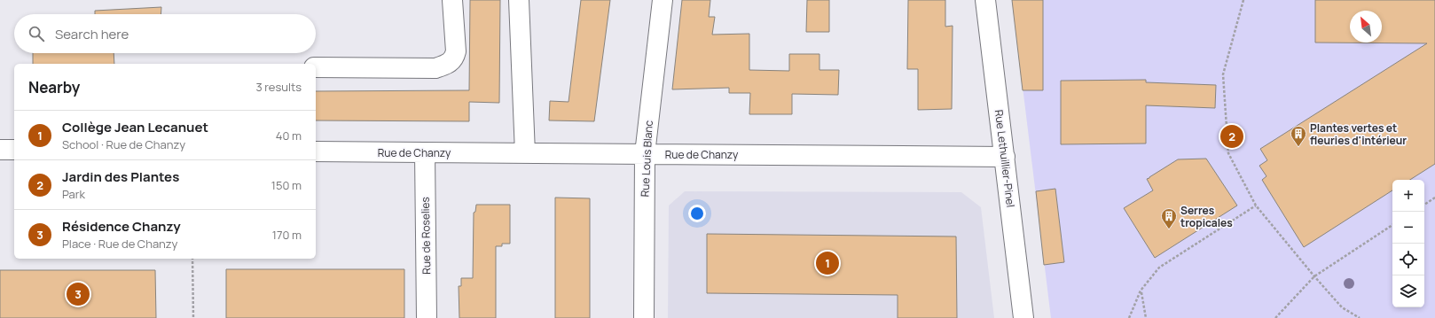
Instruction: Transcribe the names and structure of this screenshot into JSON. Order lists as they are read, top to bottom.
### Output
{
  "streets": {
    "street": [
      "Rue de Chanzy",
      "Rue Louis Blanc",
      "Rue Lethuillier-Pinel",
      "Rue de Roselies"
    ]
  },
  "crossings": [
    ["Rue de Chanzy", "Rue Louis Blanc"],
    ["Rue de Chanzy", "Rue Lethuillier-Pinel"],
    ["Rue de Chanzy", "Rue de Roselies"]
  ],
  "places": {
    "building": ["Plantes vertes et fleuries d'intérieur", "Serres tropicales"]
  },
  "north": "top left",
  "page": {
    "search": "Search here",
    "heading": ["Nearby", "3 results"],
    "list": [
      {
        "mark": "1",
        "name": "Collège Jean Lecanuet",
        "note": "School · Rue de Chanzy",
        "value": "40 m"
      },
      {
        "mark": "2",
        "name": "Jardin des Plantes",
        "note": "Park",
        "value": "150 m"
      },
      {
        "mark": "3",
        "name": "Résidence Chanzy",
        "note": "Place · Rue de Chanzy",
        "value": "170 m"
      }
    ],
    "pins": ["2", "1", "3"],
    "map_buttons": ["+", "−"]
  }
}
